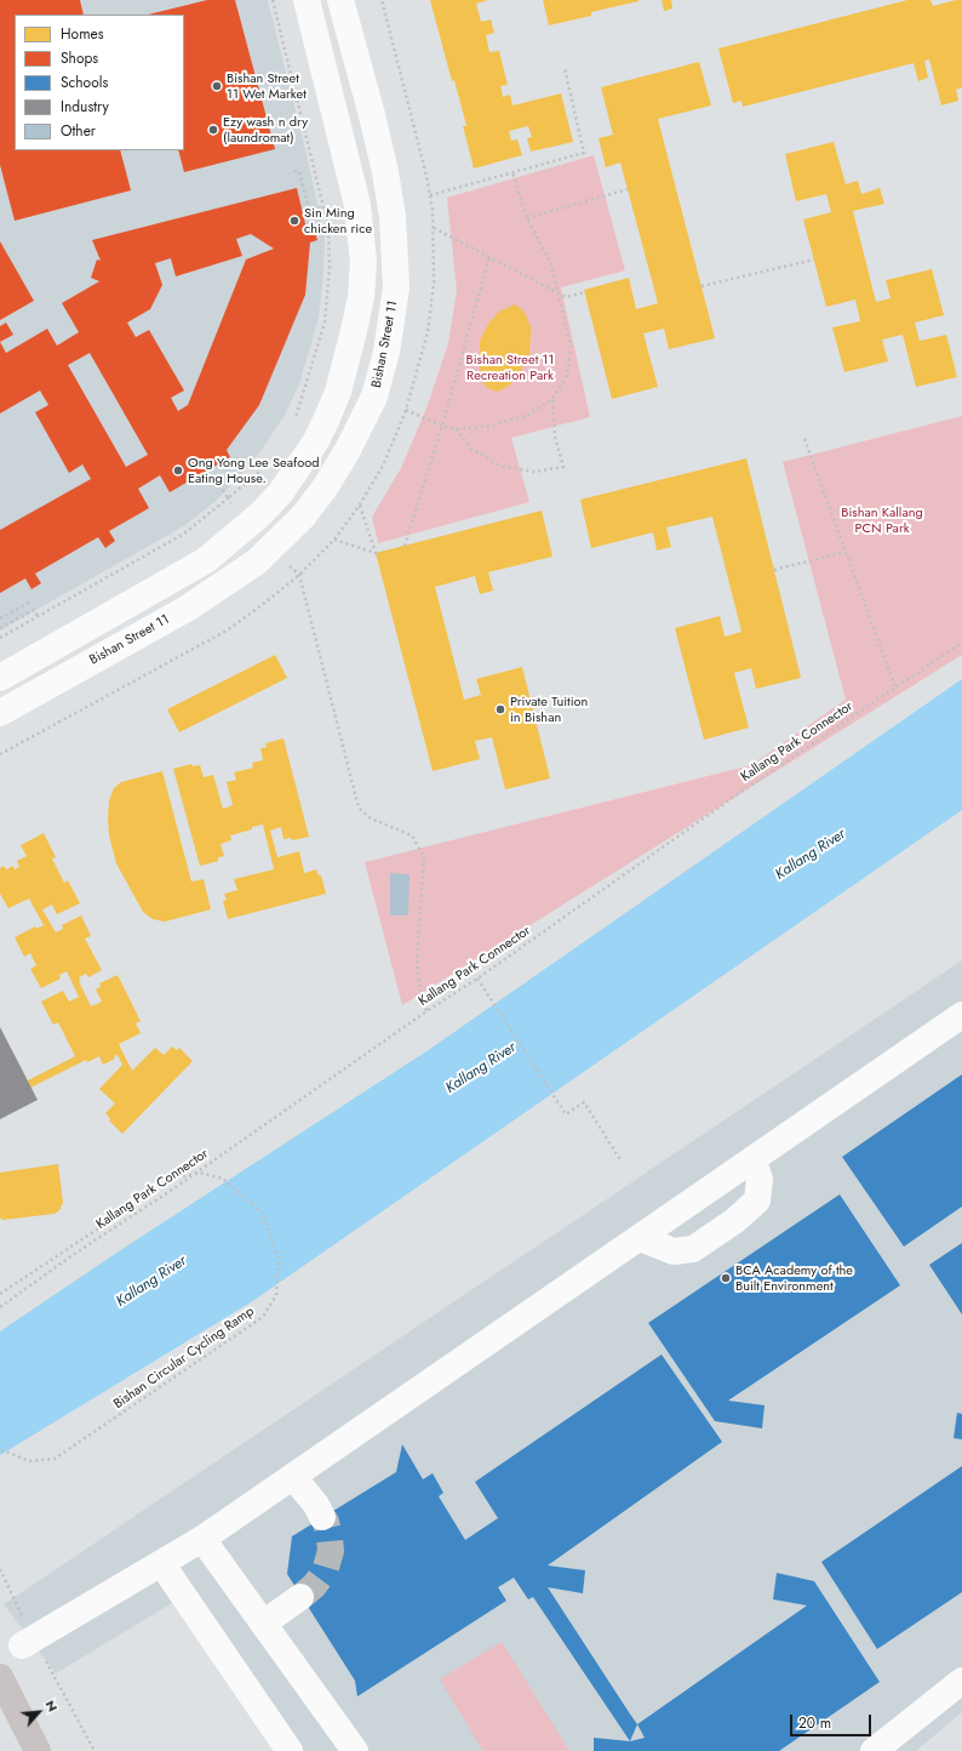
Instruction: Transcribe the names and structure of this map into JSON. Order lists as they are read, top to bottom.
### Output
{
  "streets": {
    "street": ["Bishan Street 11"],
    "path": ["Kallang Park Connector", "Bishan Circular Cycling Ramp"]
  },
  "water": ["Kallang River"],
  "parks": ["Bishan Street 11 Recreation Park", "Bishan Kallang PCN Park"],
  "places": [
    "Bishan Street 11 Wet Market",
    "Ezy wash n dry (laundromat)",
    "Sin Ming chicken rice",
    "Ong Yong Lee Seafood Eating House.",
    "Private Tuition in Bishan",
    "BCA Academy of the Built Environment"
  ],
  "legend": [
    "Homes",
    "Shops",
    "Schools",
    "Industry",
    "Other"
  ],
  "scale_bar": "20 m",
  "north": "top right"
}
